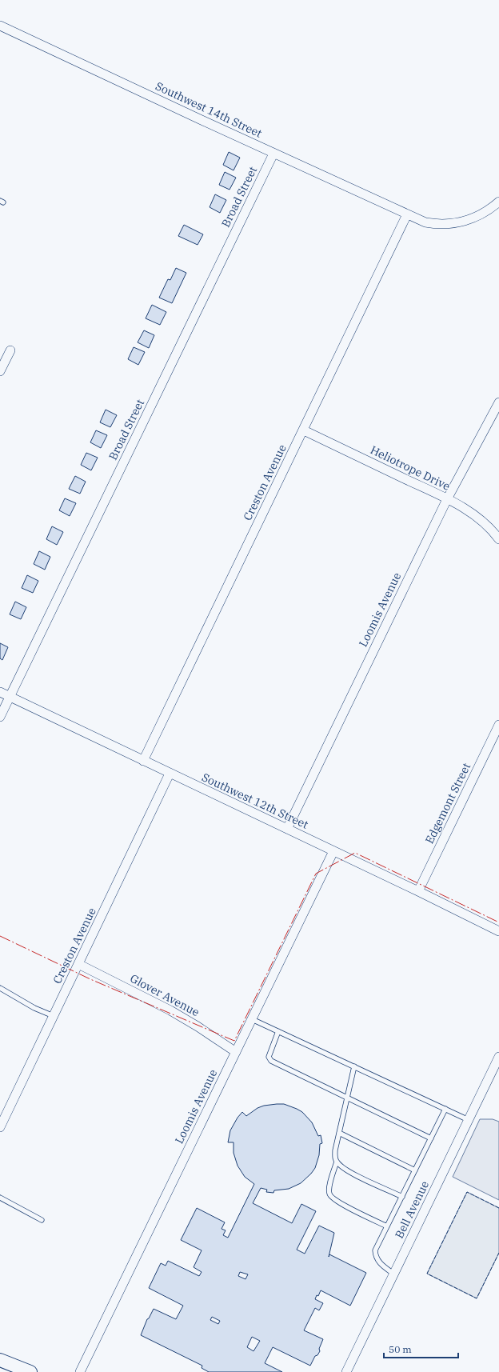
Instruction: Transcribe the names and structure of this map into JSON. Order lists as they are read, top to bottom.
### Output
{
  "streets": {
    "street": [
      "Southwest 14th Street",
      "Broad Street",
      "Heliotrope Drive",
      "Creston Avenue",
      "Loomis Avenue",
      "Southwest 12th Street",
      "Edgemont Street",
      "Glover Avenue",
      "Bell Avenue"
    ]
  },
  "crossings": [
    ["Southwest 14th Street", "Broad Street"],
    ["Southwest 14th Street", "Creston Avenue"],
    ["Broad Street", "Southwest 12th Street"],
    ["Heliotrope Drive", "Creston Avenue"],
    ["Heliotrope Drive", "Loomis Avenue"],
    ["Creston Avenue", "Southwest 12th Street"],
    ["Creston Avenue", "Glover Avenue"],
    ["Loomis Avenue", "Southwest 12th Street"],
    ["Loomis Avenue", "Glover Avenue"],
    ["Southwest 12th Street", "Edgemont Street"]
  ],
  "scale_bar": "50 m"
}
